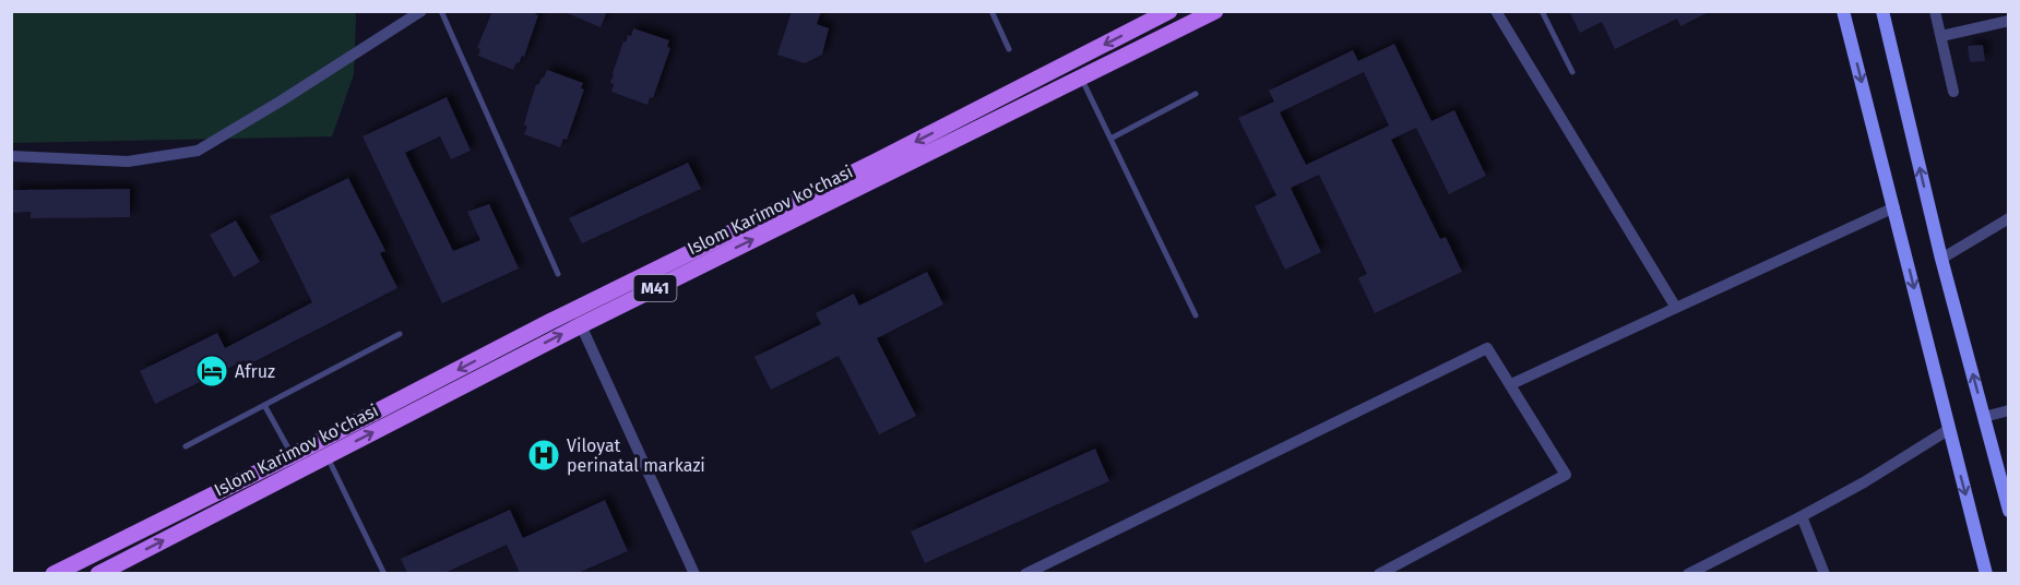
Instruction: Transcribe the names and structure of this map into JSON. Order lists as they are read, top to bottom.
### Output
{
  "streets": {
    "main road": ["Islom Karimov ko'chasi", "M41"]
  },
  "places": {
    "hotel": ["Afruz"],
    "hospital": ["Viloyat perinatal markazi"]
  }
}
